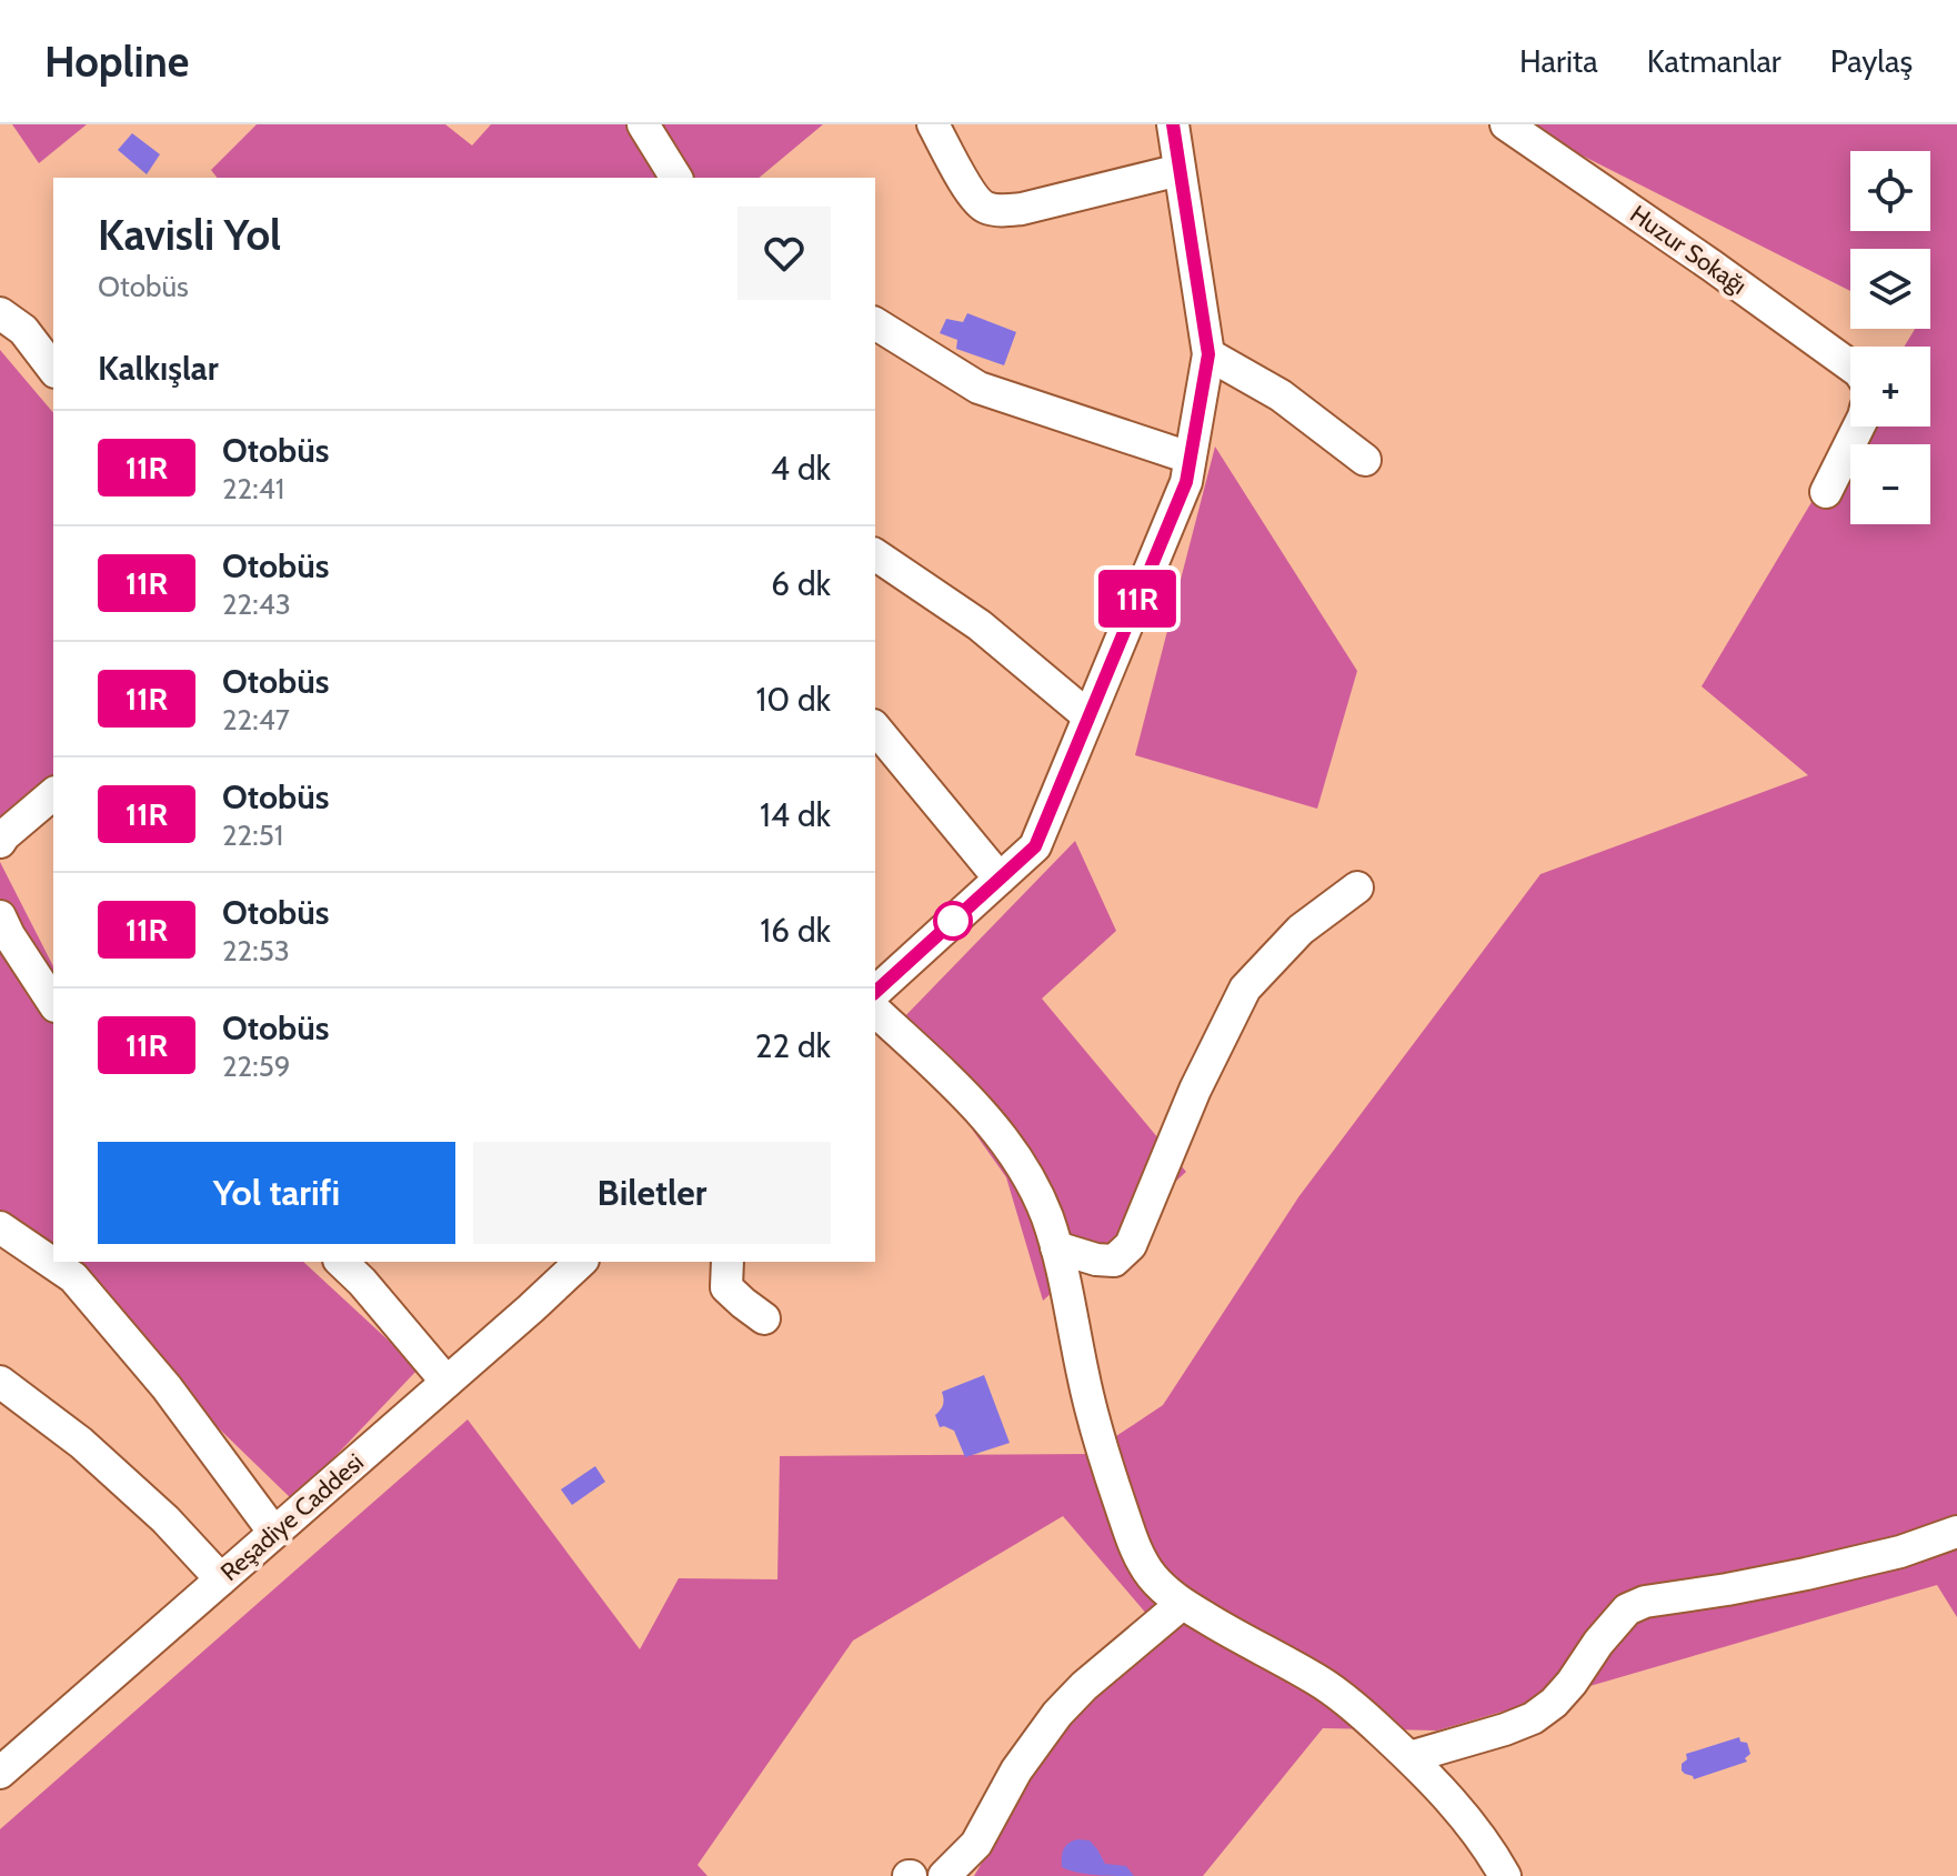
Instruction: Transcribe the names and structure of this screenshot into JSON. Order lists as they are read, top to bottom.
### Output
{
  "streets": {
    "street": ["Huzur Sokağı", "Reşadiye Caddesi"]
  },
  "lines": ["bus line 11R"],
  "page": {
    "header": "Hopline",
    "nav": ["Harita", "Katmanlar", "Paylaş"],
    "on_map": "11R",
    "map_buttons": ["+", "−"],
    "heading": [
      ["Kavisli Yol", "Otobüs"],
      "Kalkışlar"
    ],
    "list": [
      {
        "mark": "11R",
        "name": "Otobüs",
        "note": "22:41",
        "value": "4 dk"
      },
      {
        "mark": "11R",
        "name": "Otobüs",
        "note": "22:43",
        "value": "6 dk"
      },
      {
        "mark": "11R",
        "name": "Otobüs",
        "note": "22:47",
        "value": "10 dk"
      },
      {
        "mark": "11R",
        "name": "Otobüs",
        "note": "22:51",
        "value": "14 dk"
      },
      {
        "mark": "11R",
        "name": "Otobüs",
        "note": "22:53",
        "value": "16 dk"
      },
      {
        "mark": "11R",
        "name": "Otobüs",
        "note": "22:59",
        "value": "22 dk"
      }
    ],
    "buttons": ["Yol tarifi", "Biletler"]
  }
}
